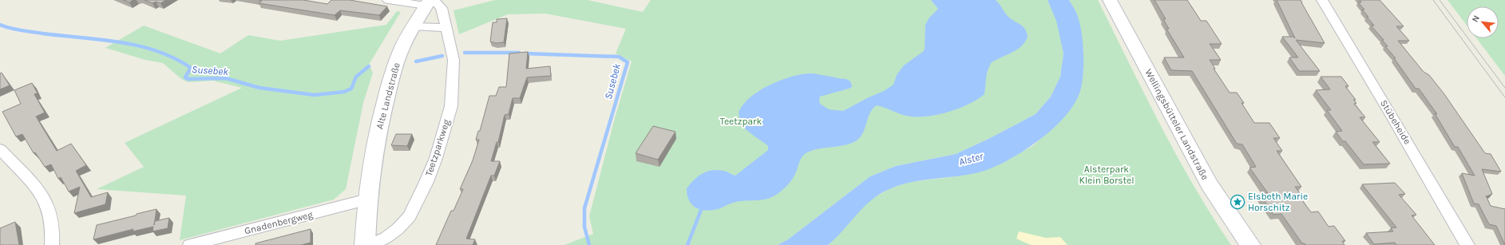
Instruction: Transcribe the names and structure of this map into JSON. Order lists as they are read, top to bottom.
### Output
{
  "streets": {
    "main road": ["Alte Landstraße", "Wellingsbütteler Landstraße"],
    "street": ["Stübeheide", "Teetzparkweg", "Gnadenbergweg"]
  },
  "crossings": [
    ["Alte Landstraße", "Teetzparkweg"],
    ["Alte Landstraße", "Gnadenbergweg"]
  ],
  "water": ["Susebek", "Alster"],
  "parks": ["Teetzpark", "Alsterpark Klein Borstel"],
  "places": {
    "place": ["Elsbeth Marie Horschitz"]
  },
  "north": "top left"
}
